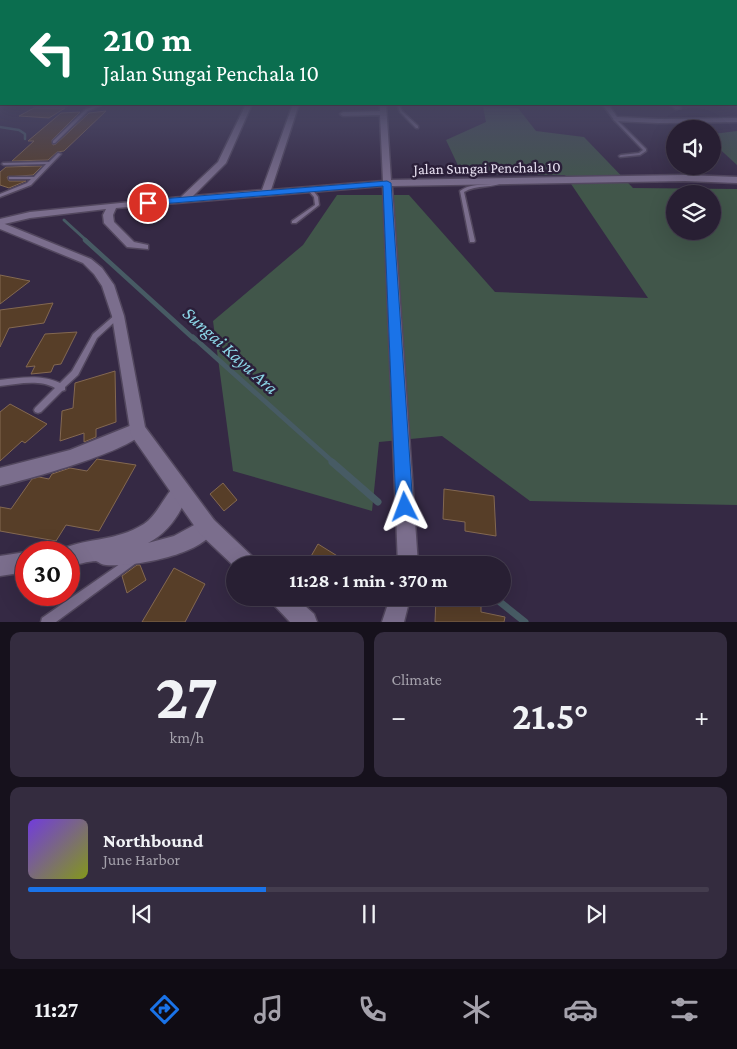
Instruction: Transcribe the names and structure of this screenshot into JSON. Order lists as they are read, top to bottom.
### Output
{
  "streets": {
    "street": ["Jalan Sungai Penchala 10"]
  },
  "water": ["Sungai Kayu Ara"],
  "page": {
    "turn": ["210 m", "Jalan Sungai Penchala 10"],
    "limit": "30",
    "trip": "11:28 · 1 min · 370 m",
    "tile": [
      ["27", "km/h"],
      "Climate"
    ],
    "heat": ["−", "21.5°", "+"],
    "song": ["Northbound", "June Harbor"],
    "tabs": "11:27"
  }
}
